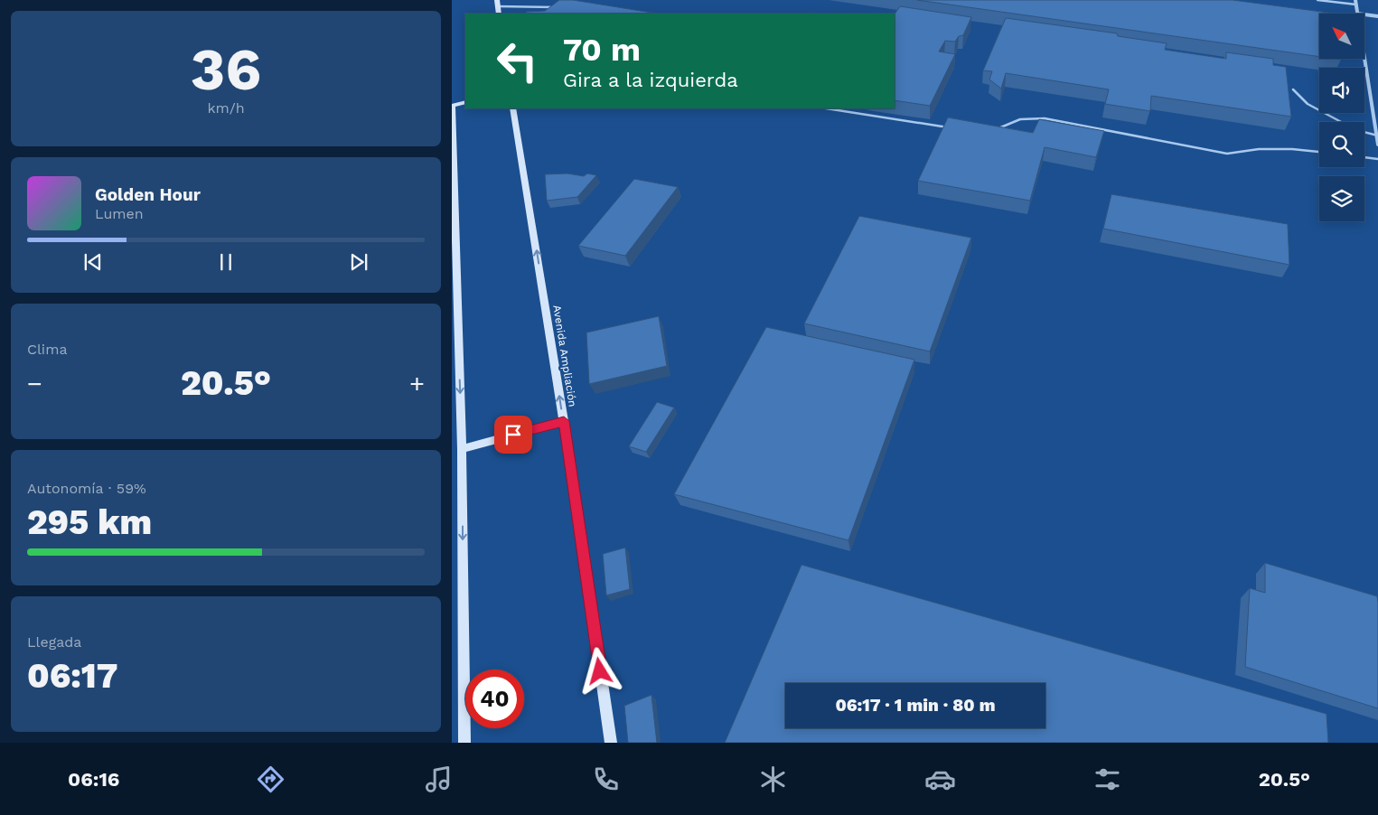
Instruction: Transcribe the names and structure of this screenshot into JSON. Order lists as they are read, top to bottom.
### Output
{
  "streets": {
    "street": ["Avenida Ampliación"]
  },
  "north": "top left",
  "page": {
    "tile": [
      ["36", "km/h"],
      "Clima",
      ["Autonomía · 59%", "295 km"],
      ["Llegada", "06:17"]
    ],
    "turn": ["70 m", "Gira a la izquierda"],
    "song": ["Golden Hour", "Lumen"],
    "heat": ["−", "20.5°", "+"],
    "limit": "40",
    "trip": "06:17 · 1 min · 80 m",
    "tabs": ["06:16", "20.5°"]
  }
}
